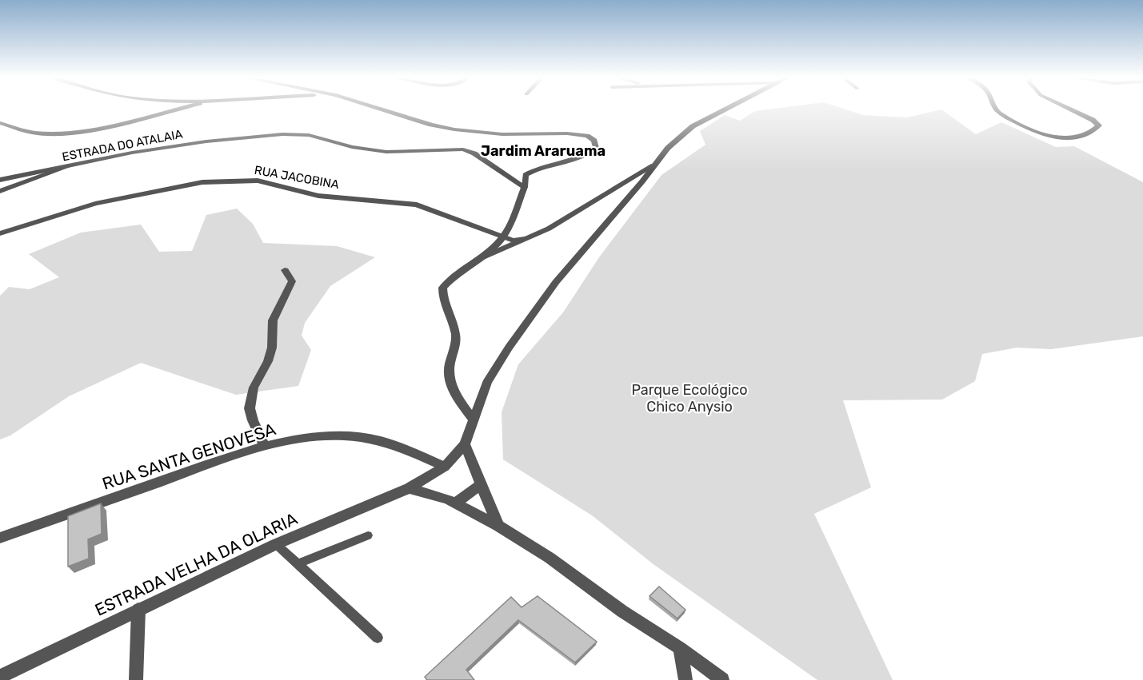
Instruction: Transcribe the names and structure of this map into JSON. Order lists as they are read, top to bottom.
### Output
{
  "streets": {
    "street": [
      "ESTRADA DO ATALAIA",
      "RUA JACOBINA",
      "RUA SANTA GENOVESA",
      "ESTRADA VELHA DA OLARIA"
    ]
  },
  "crossings": [
    ["RUA SANTA GENOVESA", "ESTRADA VELHA DA OLARIA"]
  ],
  "districts": ["Jardim Araruama"],
  "parks": ["Parque Ecológico Chico Anysio"]
}
